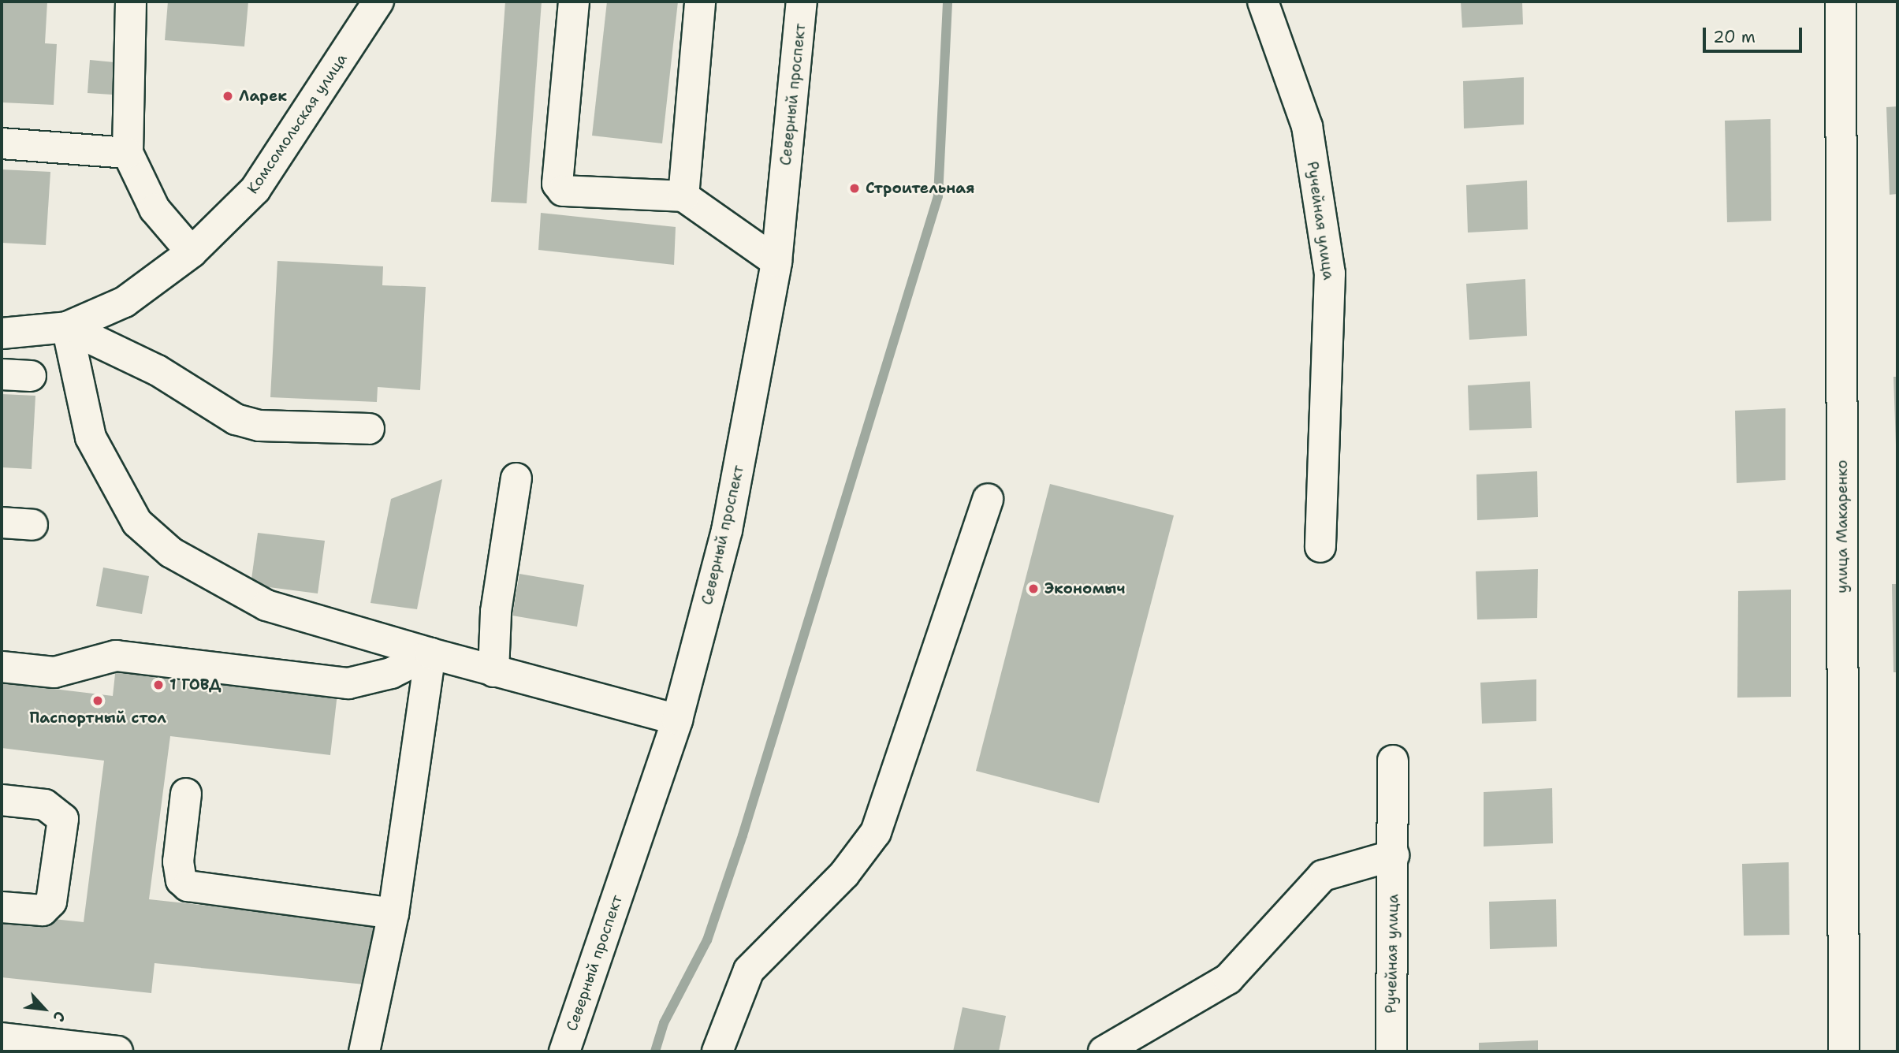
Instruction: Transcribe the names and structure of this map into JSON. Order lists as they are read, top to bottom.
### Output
{
  "streets": {
    "street": [
      "Северный проспект",
      "Комсомольская улица",
      "Ручейная улица",
      "улица Макаренко"
    ]
  },
  "places": [
    "Ларек",
    "Строительная",
    "Экономыч",
    "1 ГОВД",
    "Паспортный стол"
  ],
  "scale_bar": "20 m",
  "north": "bottom right"
}
